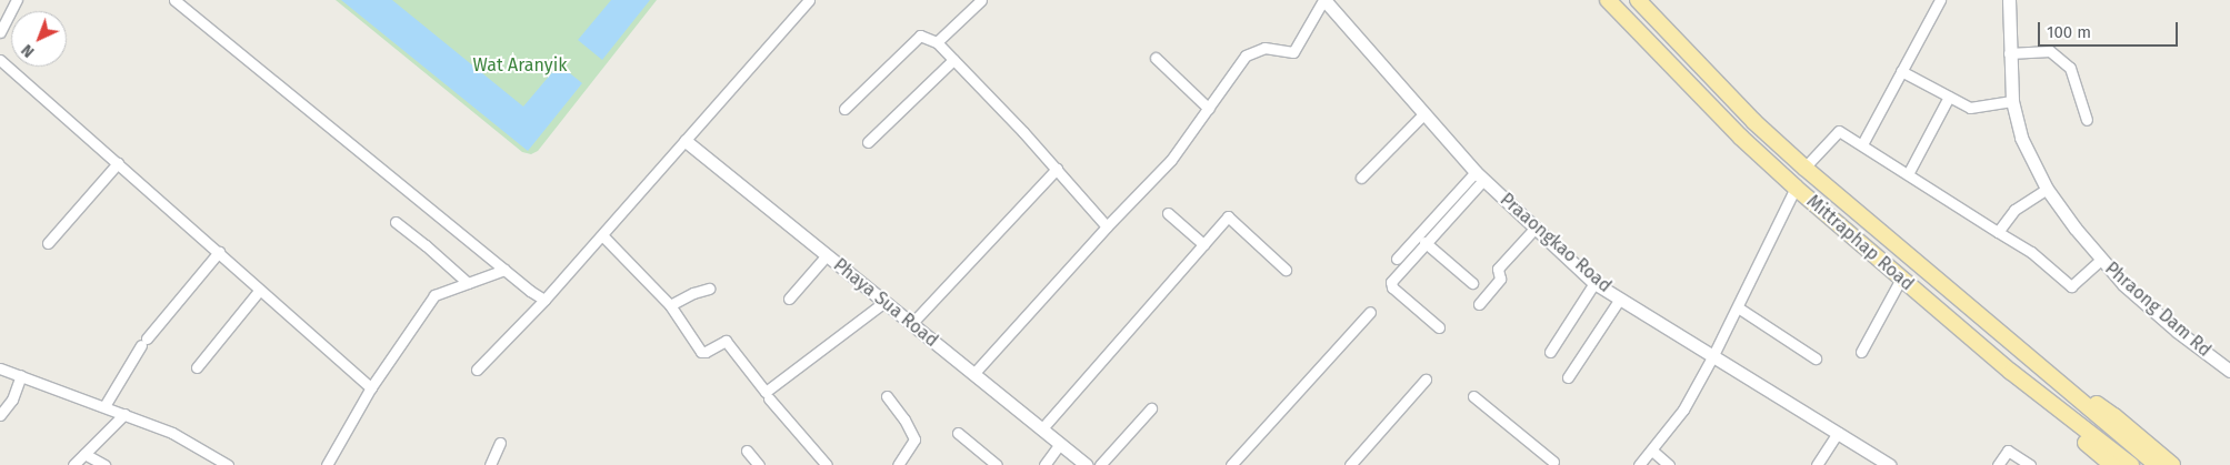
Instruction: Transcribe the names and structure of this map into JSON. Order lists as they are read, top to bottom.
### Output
{
  "streets": {
    "main road": ["Mittraphap Road"],
    "street": ["Praaongkao Road", "Phaya Sua Road", "Phraong Dam Rd"]
  },
  "parks": ["Wat Aranyik"],
  "scale_bar": "100 m",
  "north": "bottom left"
}
